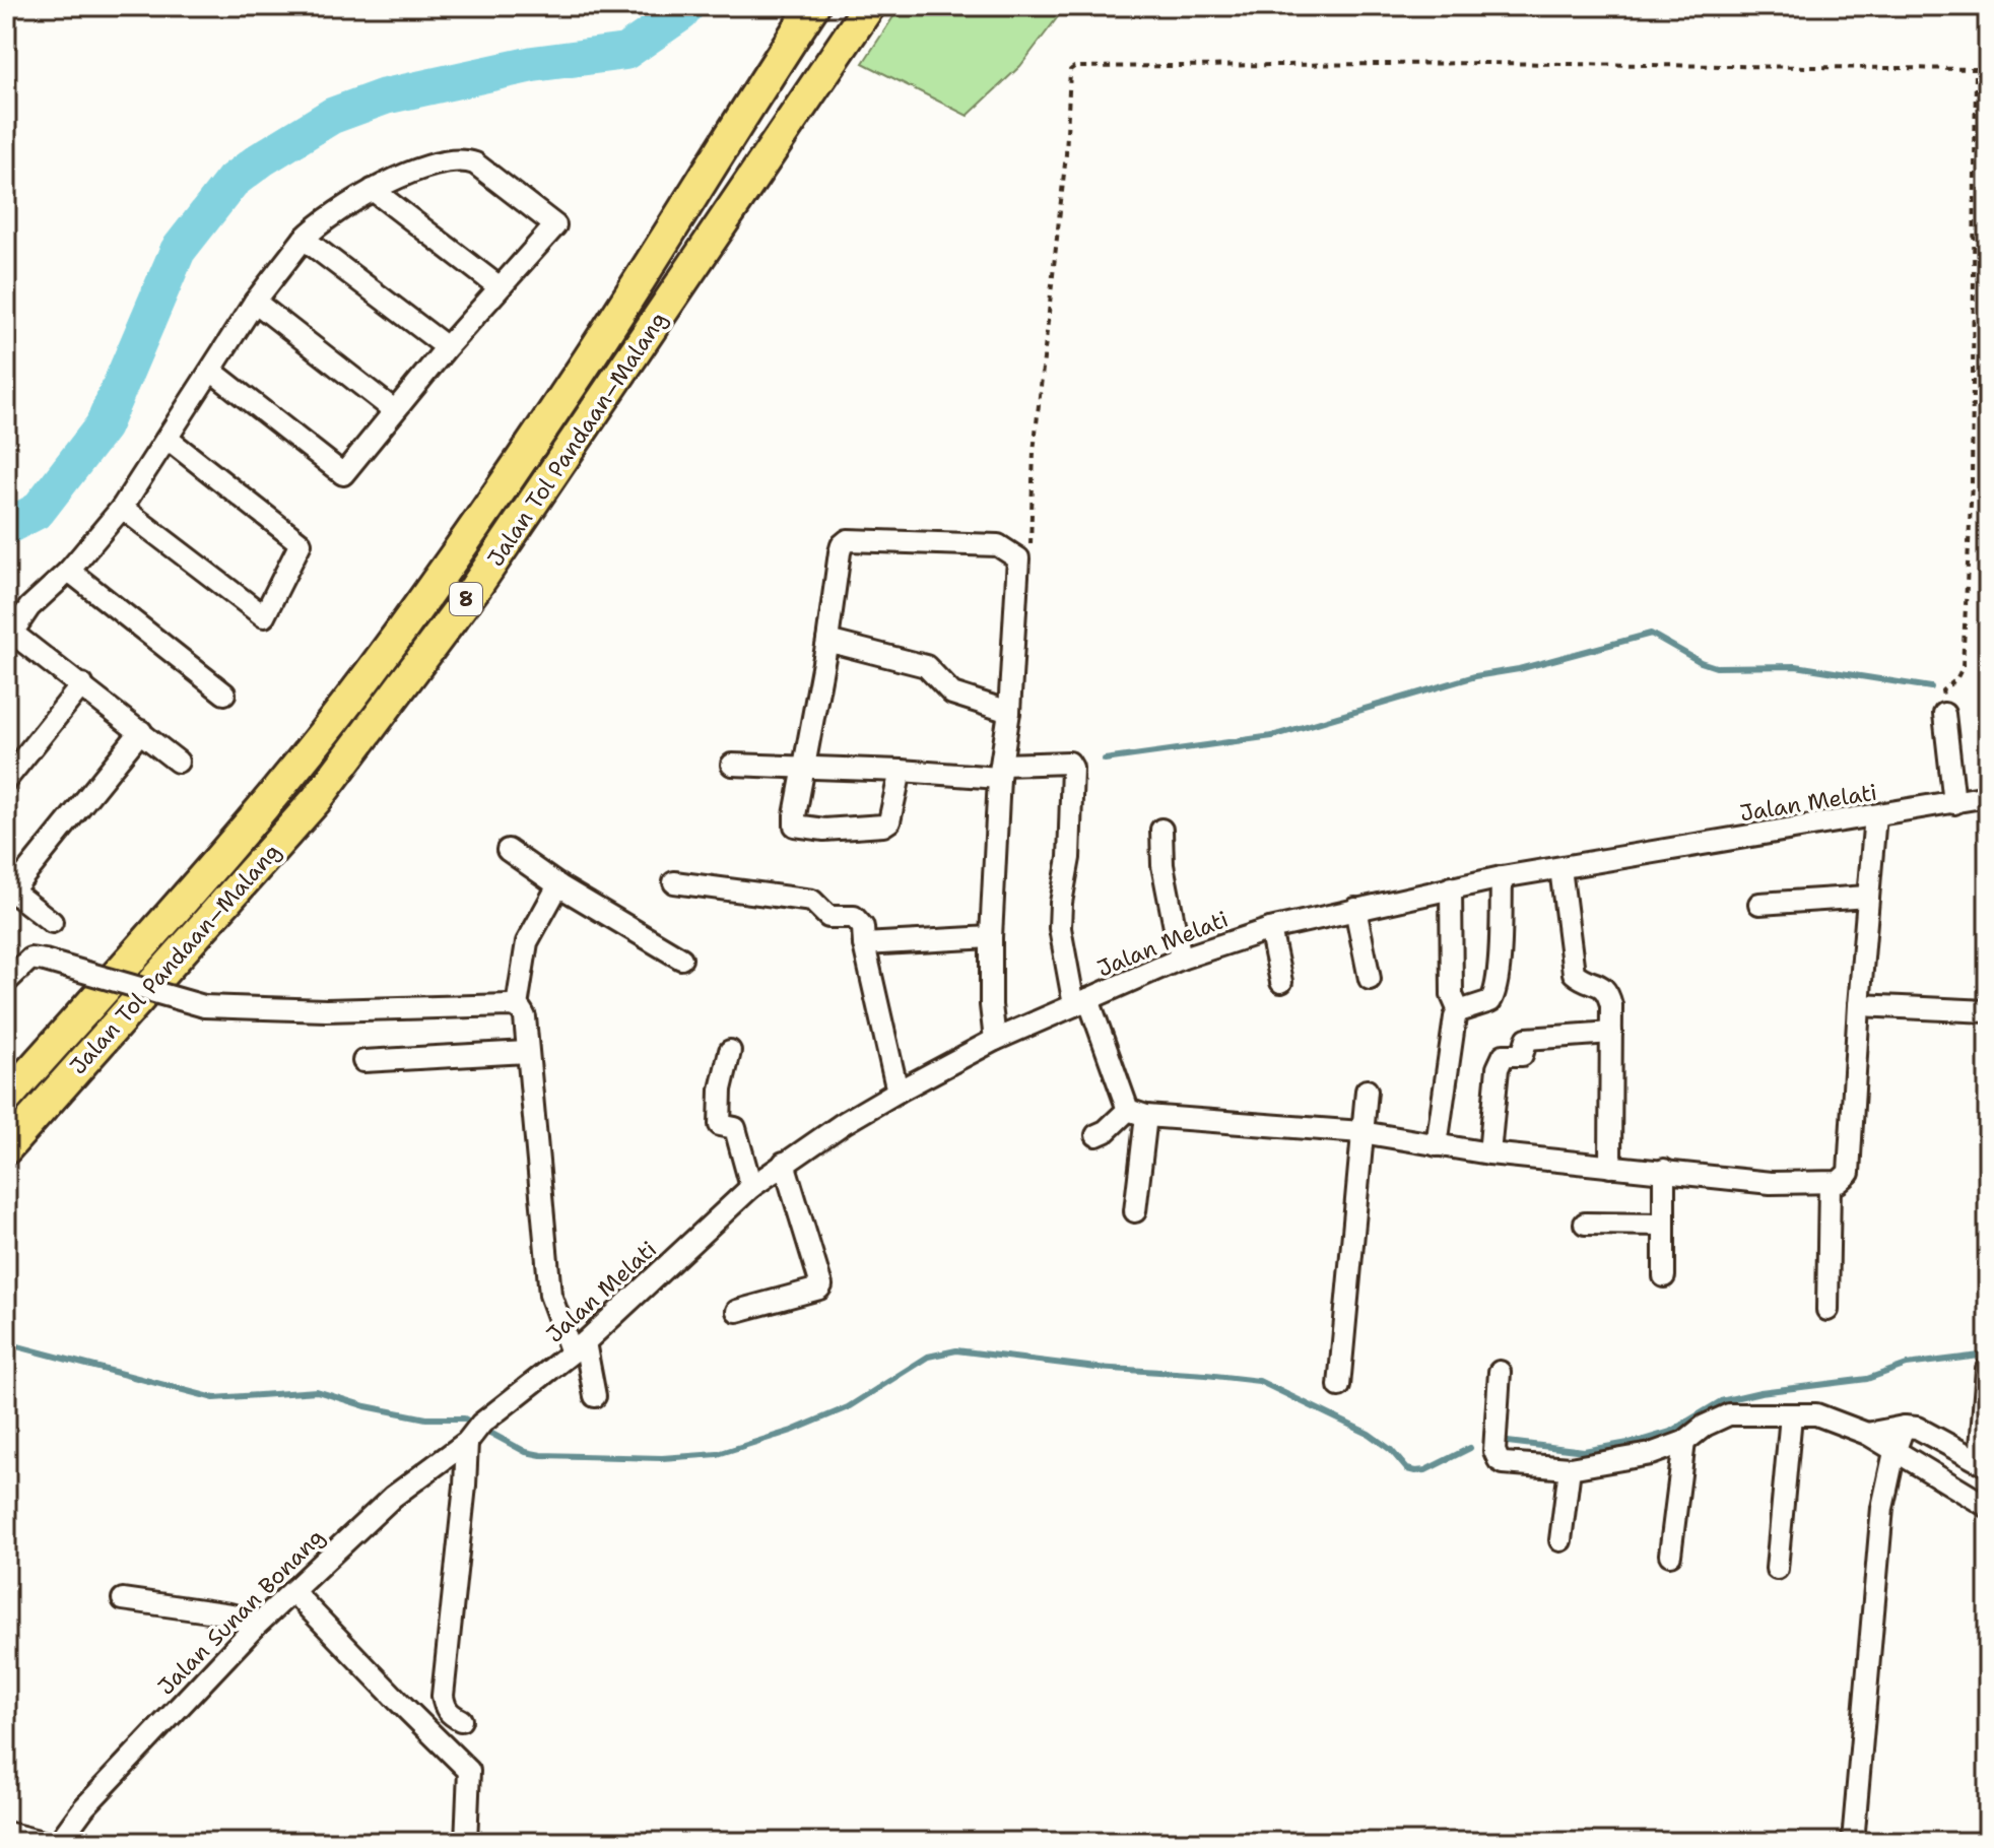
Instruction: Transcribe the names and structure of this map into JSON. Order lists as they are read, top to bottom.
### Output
{
  "streets": {
    "highway": ["Jalan Tol Pandaan–Malang", "8"],
    "street": ["Jalan Melati", "Jalan Sunan Bonang"]
  },
  "crossings": [
    ["Jalan Melati", "Jalan Sunan Bonang"]
  ]
}
